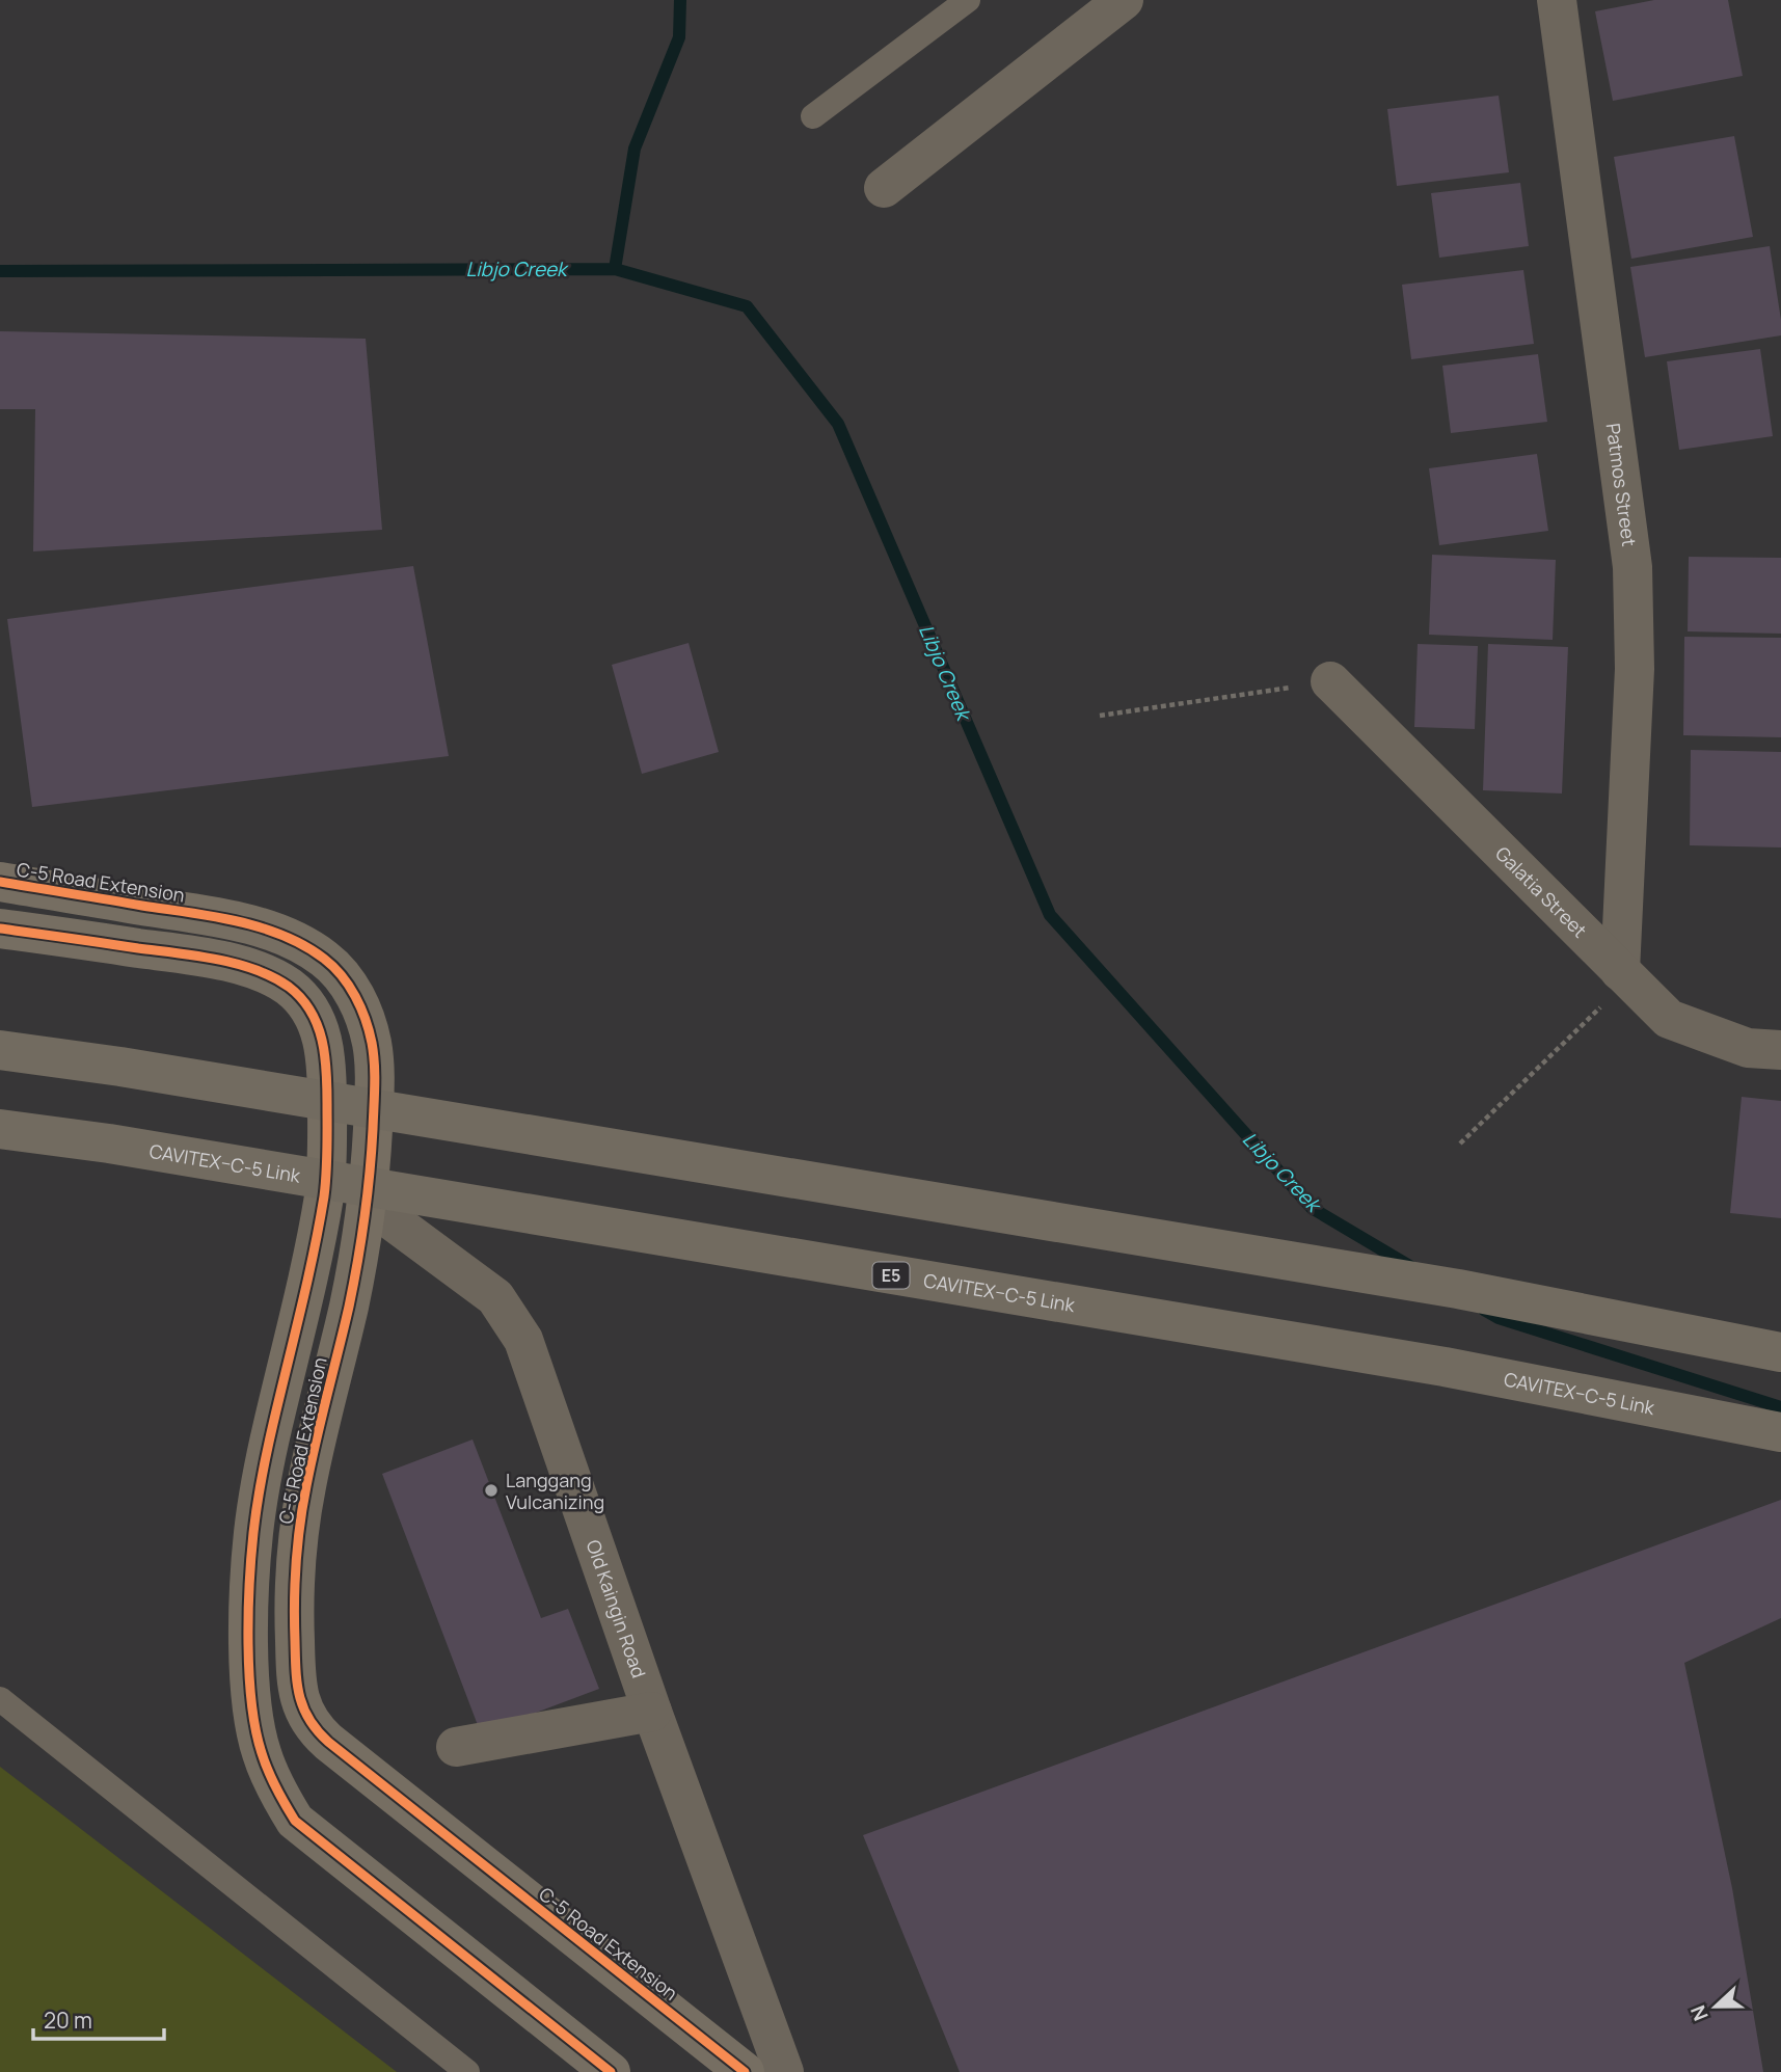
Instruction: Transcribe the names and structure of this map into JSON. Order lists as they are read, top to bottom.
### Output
{
  "streets": {
    "highway": ["CAVITEX–C-5 Link", "E5"],
    "main road": ["C-5 Road Extension"],
    "street": ["Patmos Street", "Galatia Street", "Old Kaingin Road"]
  },
  "crossings": [
    ["Patmos Street", "Galatia Street"],
    ["C-5 Road Extension", "Old Kaingin Road"]
  ],
  "water": ["Libjo Creek"],
  "places": ["Langgang Vulcanizing"],
  "scale_bar": "20 m",
  "north": "left"
}
